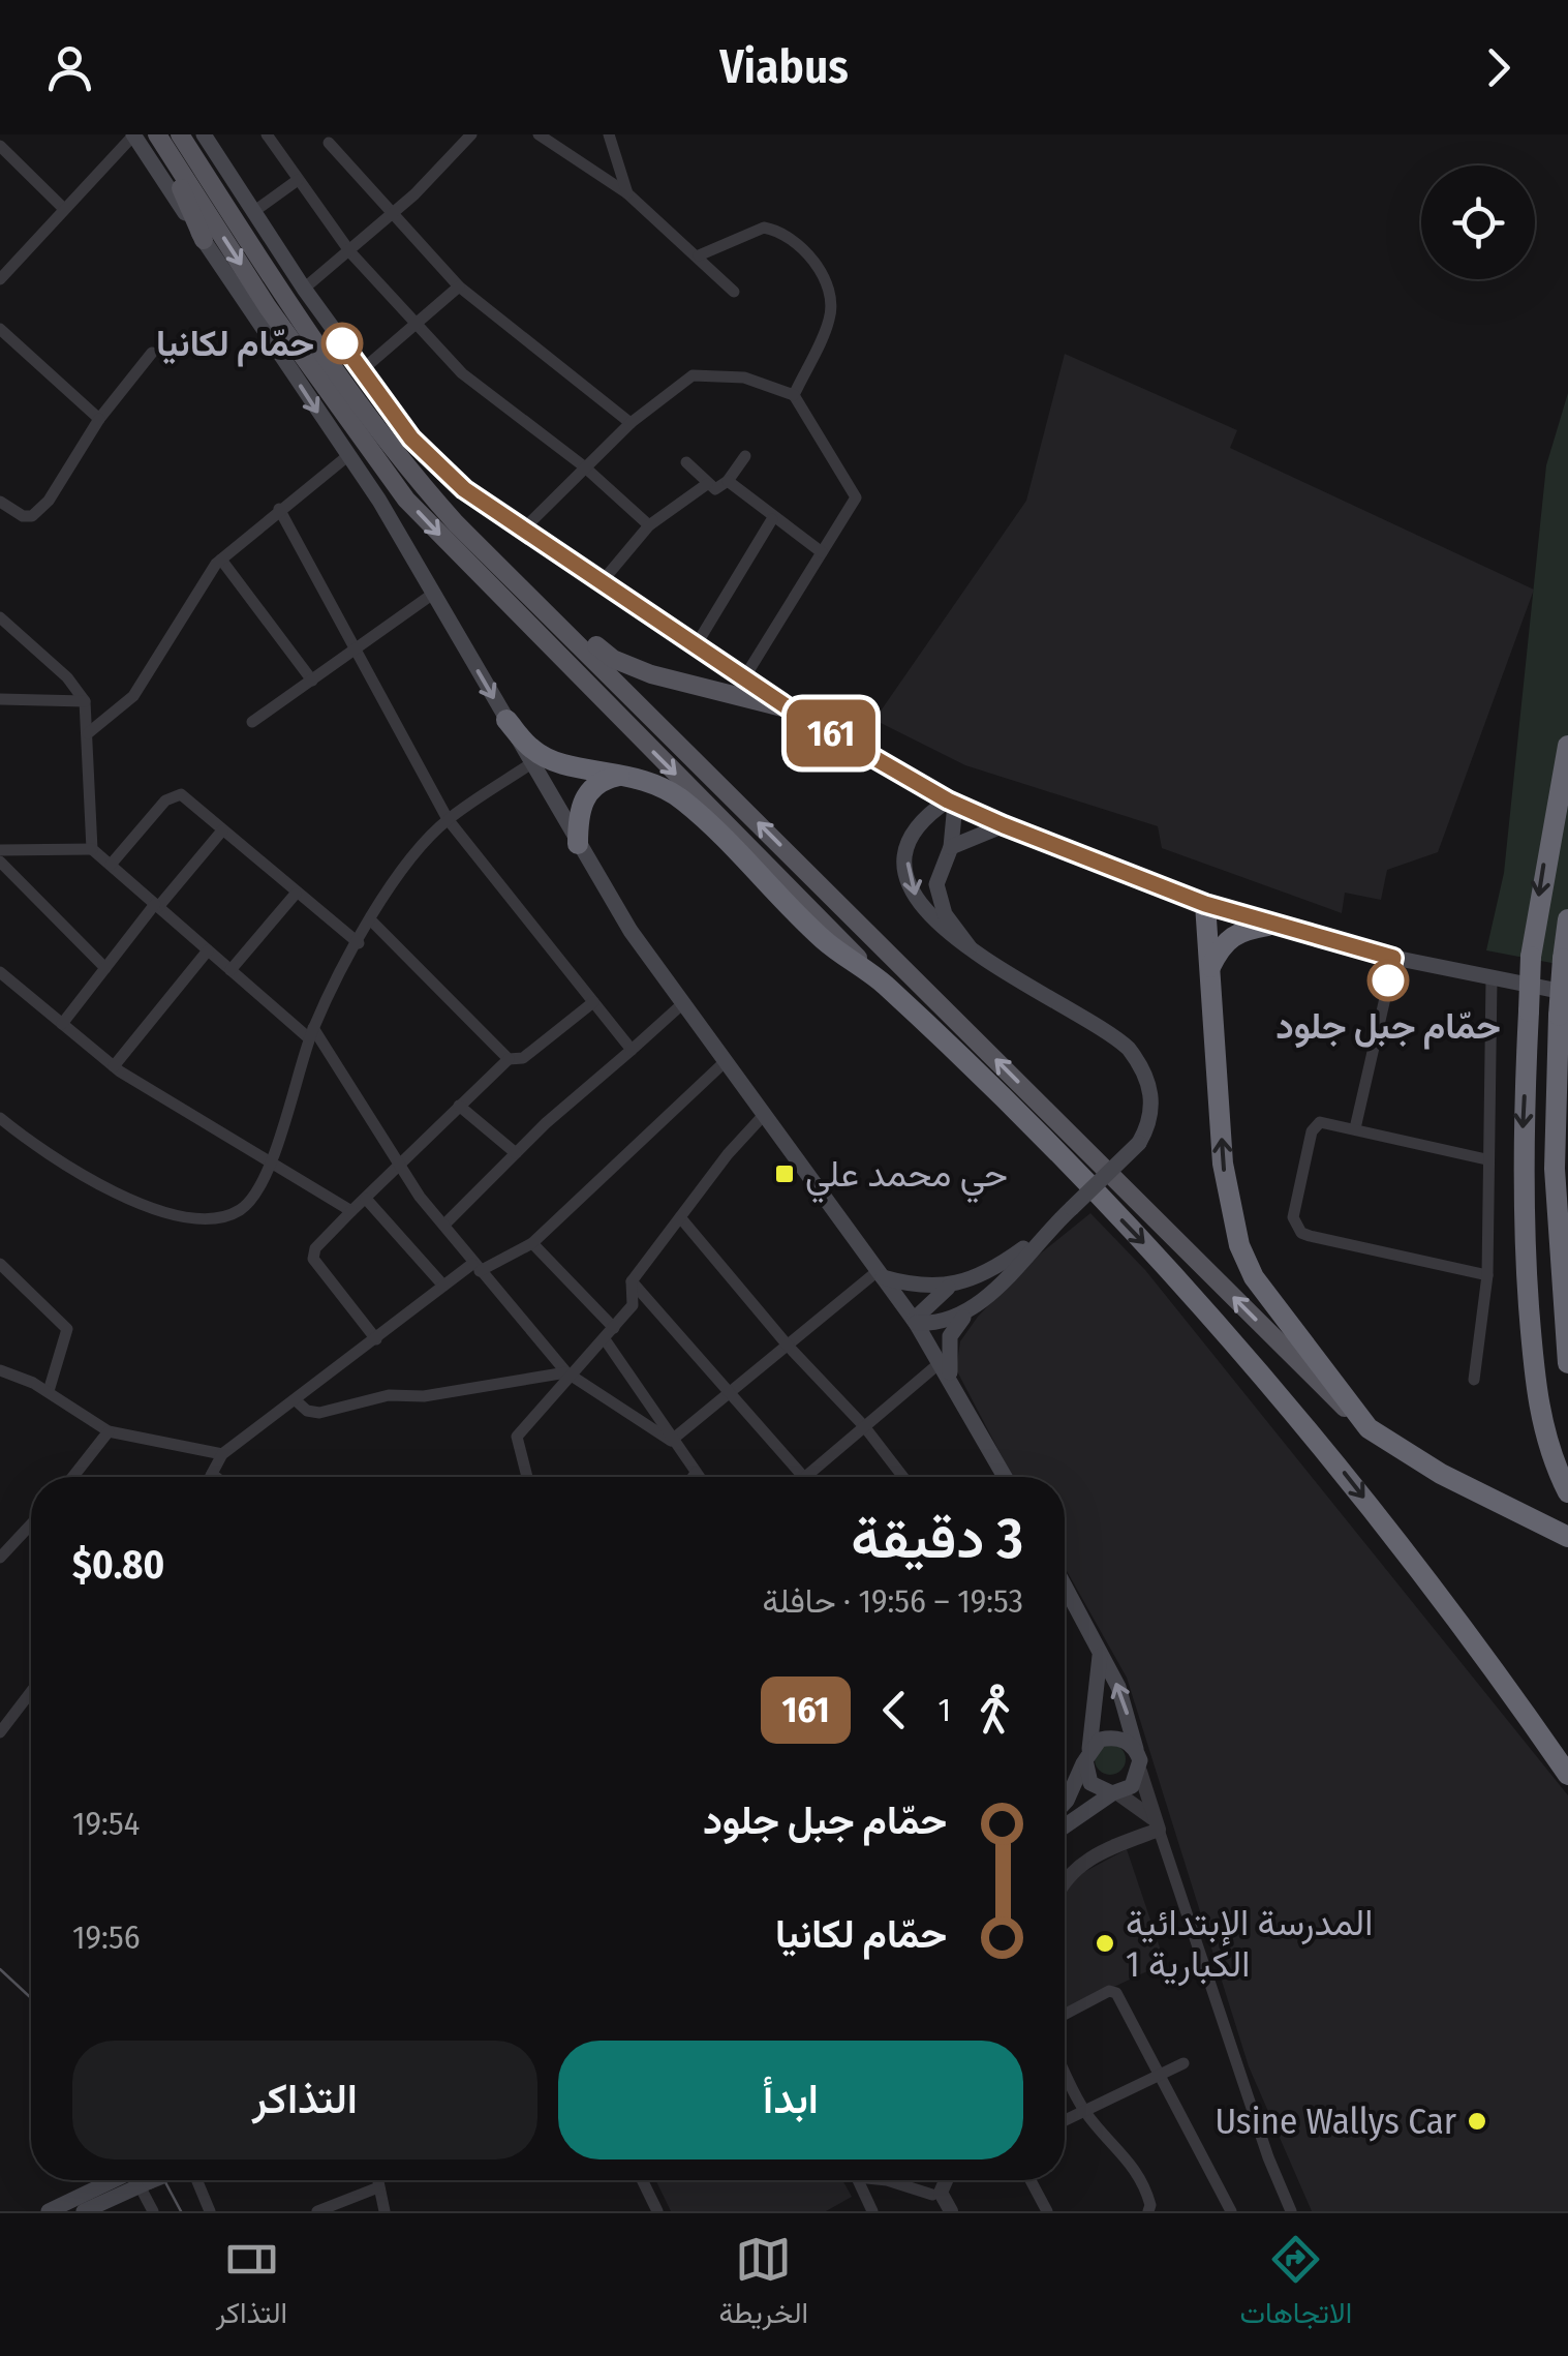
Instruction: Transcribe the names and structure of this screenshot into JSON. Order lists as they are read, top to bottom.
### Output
{
  "places": {
    "other": [
      "حمّام لكانيا",
      "حمّام جبل جلود",
      "المدرسة الإبتدائية الكبارية 1",
      "Usine Wallys Car"
    ],
    "transit": ["حي محمد علي"]
  },
  "lines": ["bus line 161"],
  "page": {
    "header": "Viabus",
    "on_map": "161",
    "heading": ["3 دقيقة", "19:53 – 19:56 · حافلة", "$0.80"],
    "legs": ["1", "161"],
    "list": [
      {
        "name": "حمّام جبل جلود",
        "value": "19:54"
      },
      {
        "name": "حمّام لكانيا",
        "value": "19:56"
      }
    ],
    "buttons": ["ابدأ", "التذاكر"],
    "tabs": ["الاتجاهات", "الخريطة", "التذاكر"]
  }
}
